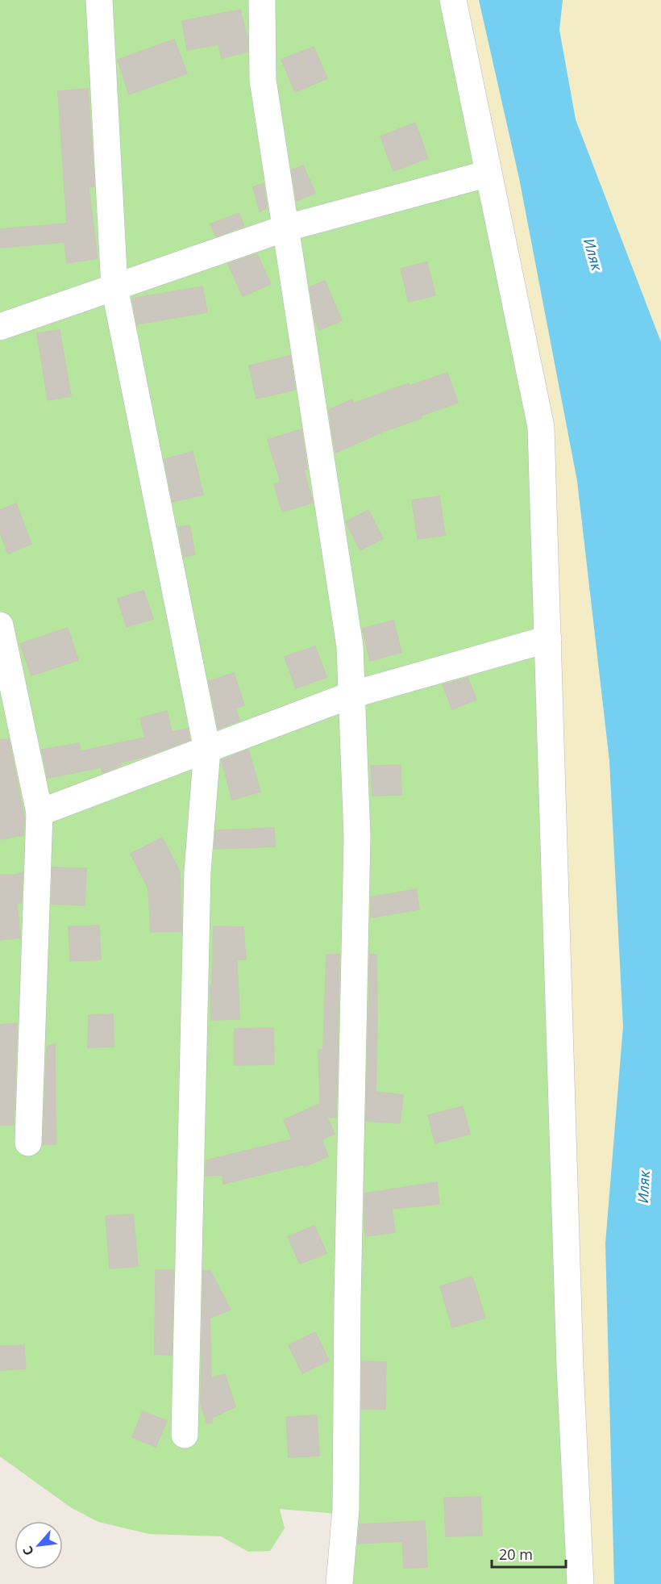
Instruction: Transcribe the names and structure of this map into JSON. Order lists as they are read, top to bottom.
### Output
{
  "water": ["Иляк"],
  "scale_bar": "20 m",
  "north": "bottom left"
}
